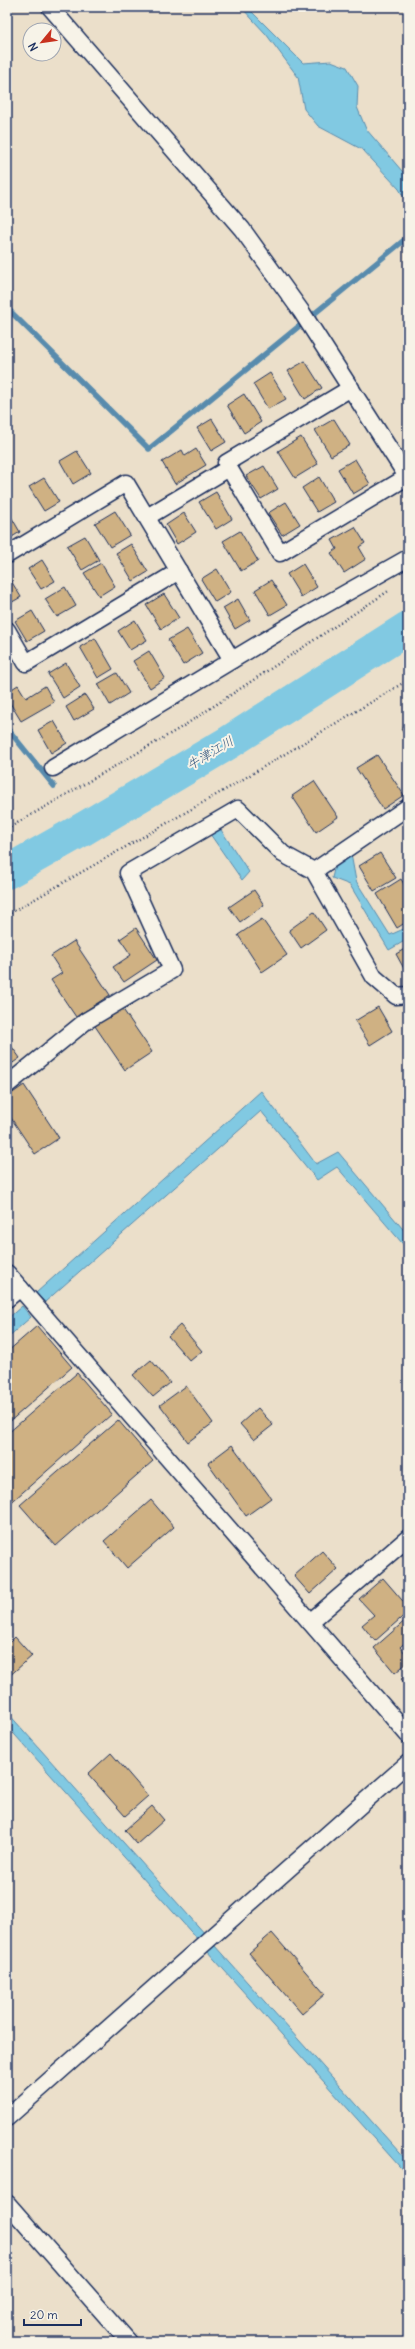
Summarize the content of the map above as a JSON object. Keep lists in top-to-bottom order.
{
  "water": ["牛津江川"],
  "scale_bar": "20 m",
  "north": "bottom left"
}
